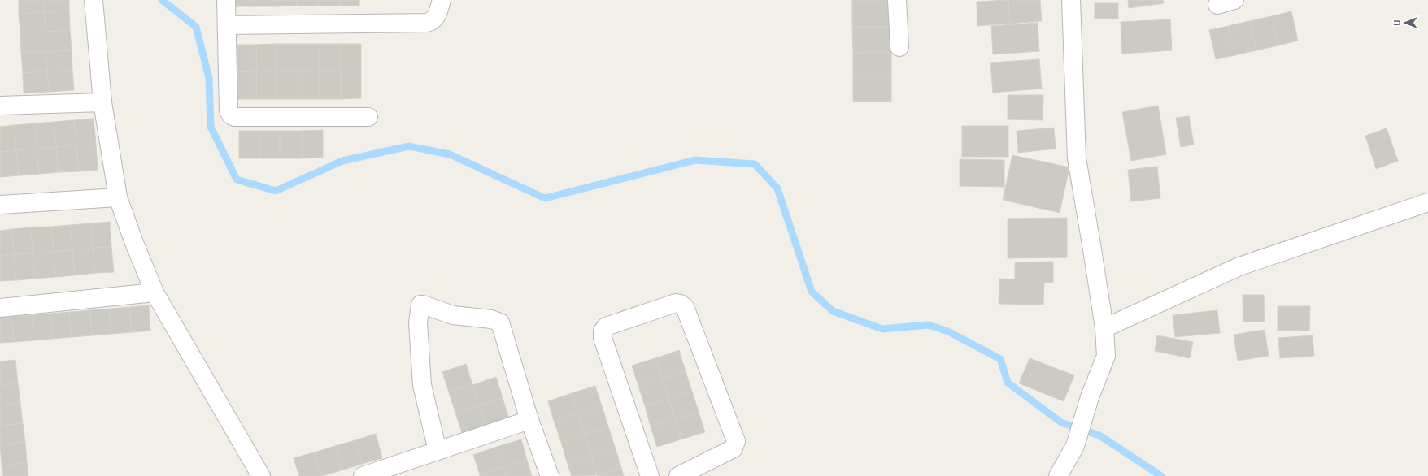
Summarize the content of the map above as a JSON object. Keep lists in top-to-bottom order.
{
  "north": "left"
}
